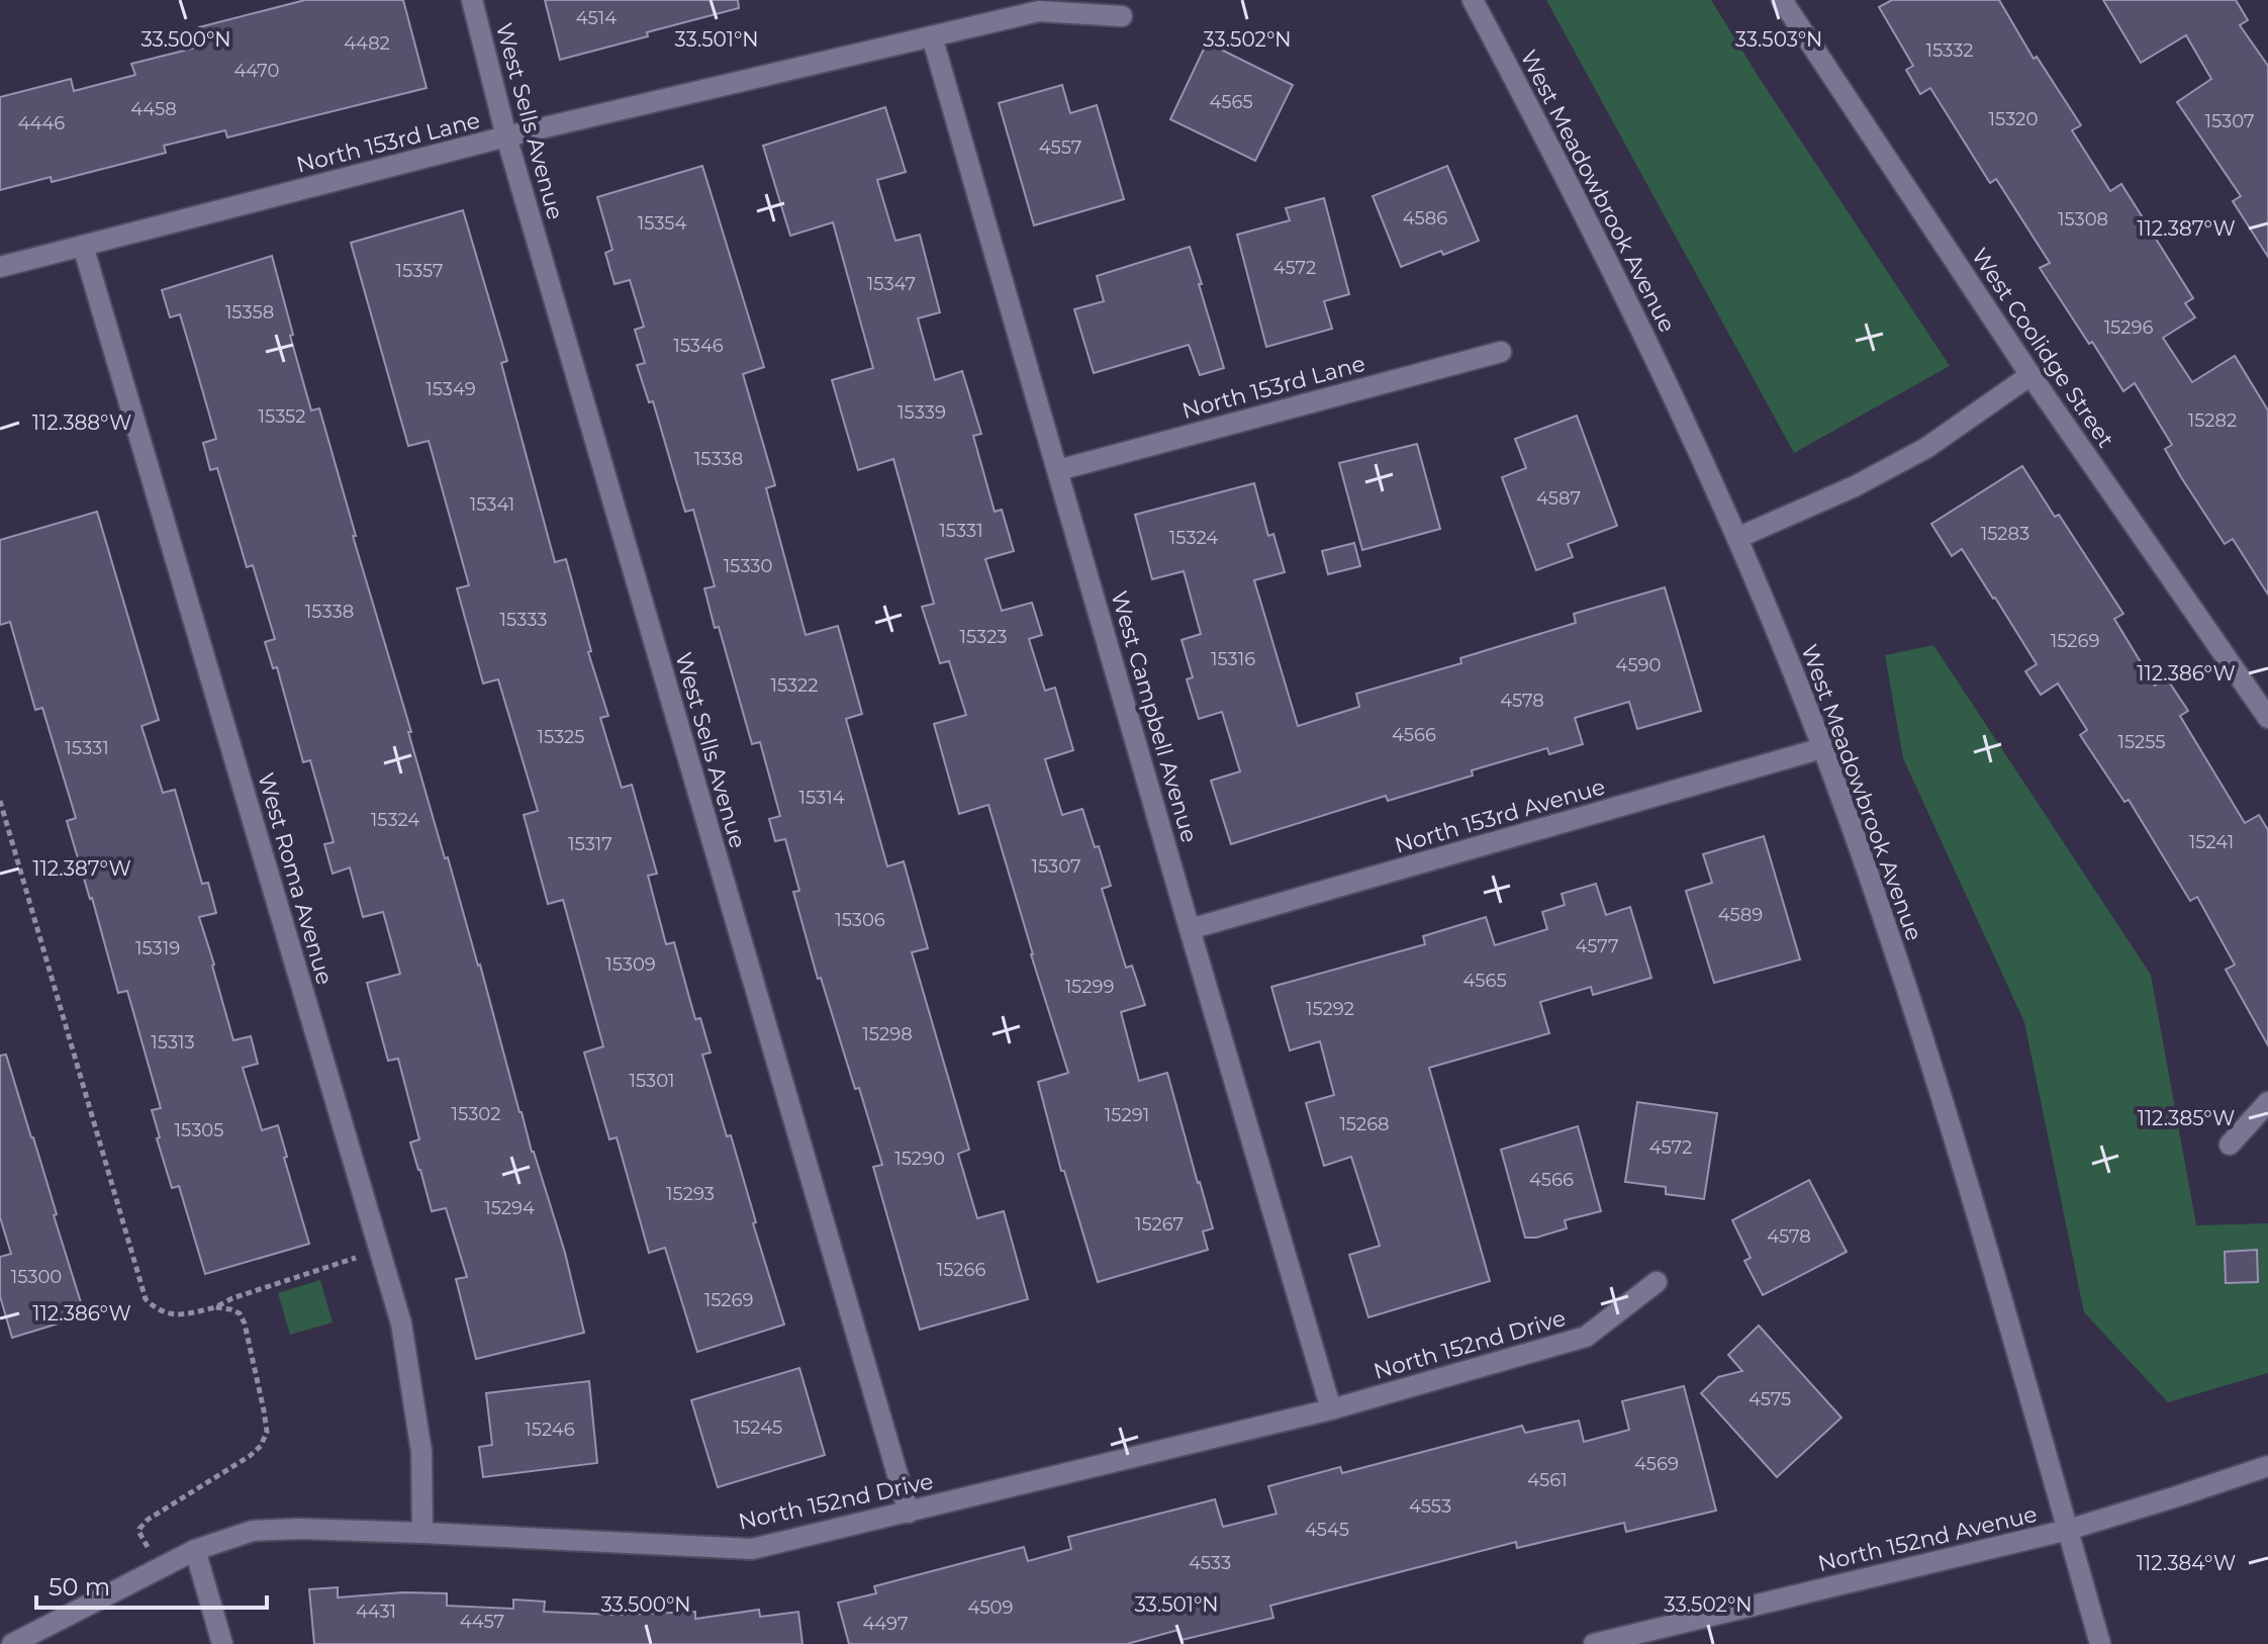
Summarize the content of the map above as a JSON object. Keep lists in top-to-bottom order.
{
  "streets": {
    "street": [
      "West Sells Avenue",
      "North 153rd Lane",
      "West Meadowbrook Avenue",
      "West Coolidge Street",
      "West Campbell Avenue",
      "North 153rd Avenue",
      "West Roma Avenue",
      "North 152nd Drive",
      "North 152nd Avenue"
    ]
  },
  "crossings": [
    ["West Sells Avenue", "North 153rd Lane"],
    ["West Sells Avenue", "North 152nd Drive"],
    ["North 153rd Lane", "West Campbell Avenue"],
    ["North 153rd Lane", "West Roma Avenue"],
    ["West Meadowbrook Avenue", "North 153rd Avenue"],
    ["West Meadowbrook Avenue", "North 152nd Avenue"],
    ["West Campbell Avenue", "North 153rd Avenue"],
    ["West Campbell Avenue", "North 152nd Drive"],
    ["West Roma Avenue", "North 152nd Drive"]
  ],
  "house_numbers": [
    "4514",
    "4482",
    "15332",
    "4470",
    "4565",
    "4458",
    "15320",
    "15307",
    "4446",
    "4557",
    "4586",
    "15308",
    "15354",
    "4572",
    "15357",
    "15347",
    "15358",
    "15296",
    "15346",
    "15349",
    "15339",
    "15352",
    "15282",
    "15338",
    "4587",
    "15341",
    "15331",
    "15283",
    "15324",
    "15330",
    "15338",
    "15333",
    "15323",
    "15269",
    "15316",
    "4590",
    "15322",
    "4578",
    "4566",
    "15325",
    "15255",
    "15331",
    "15314",
    "15324",
    "15241",
    "15317",
    "15307",
    "4589",
    "15306",
    "4577",
    "15319",
    "15309",
    "4565",
    "15299",
    "15292",
    "15298",
    "15313",
    "15301",
    "15302",
    "15291",
    "15268",
    "15305",
    "4572",
    "15290",
    "4566",
    "15293",
    "15294",
    "15267",
    "4578",
    "15266",
    "15300",
    "15269",
    "4575",
    "15245",
    "15246",
    "4569",
    "4561",
    "4553",
    "4545",
    "4533",
    "4509",
    "4431",
    "4457",
    "4497"
  ],
  "scale_bar": "50 m",
  "coordinates": [
    "33.500°N",
    "33.501°N",
    "33.502°N",
    "33.503°N",
    "112.387°W",
    "112.388°W",
    "112.386°W",
    "112.385°W",
    "112.384°W"
  ]
}
